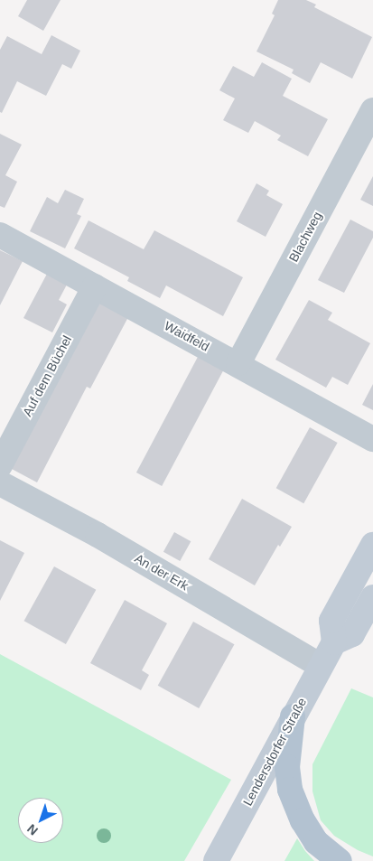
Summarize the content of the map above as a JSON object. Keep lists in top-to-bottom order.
{
  "streets": {
    "street": [
      "Blachweg",
      "Waidfeld",
      "Auf dem Büchel",
      "An der Erk",
      "Lendersdorfer Straße"
    ]
  },
  "crossings": [
    ["Blachweg", "Waidfeld"],
    ["Waidfeld", "Auf dem Büchel"],
    ["An der Erk", "Lendersdorfer Straße"]
  ],
  "north": "bottom left"
}
